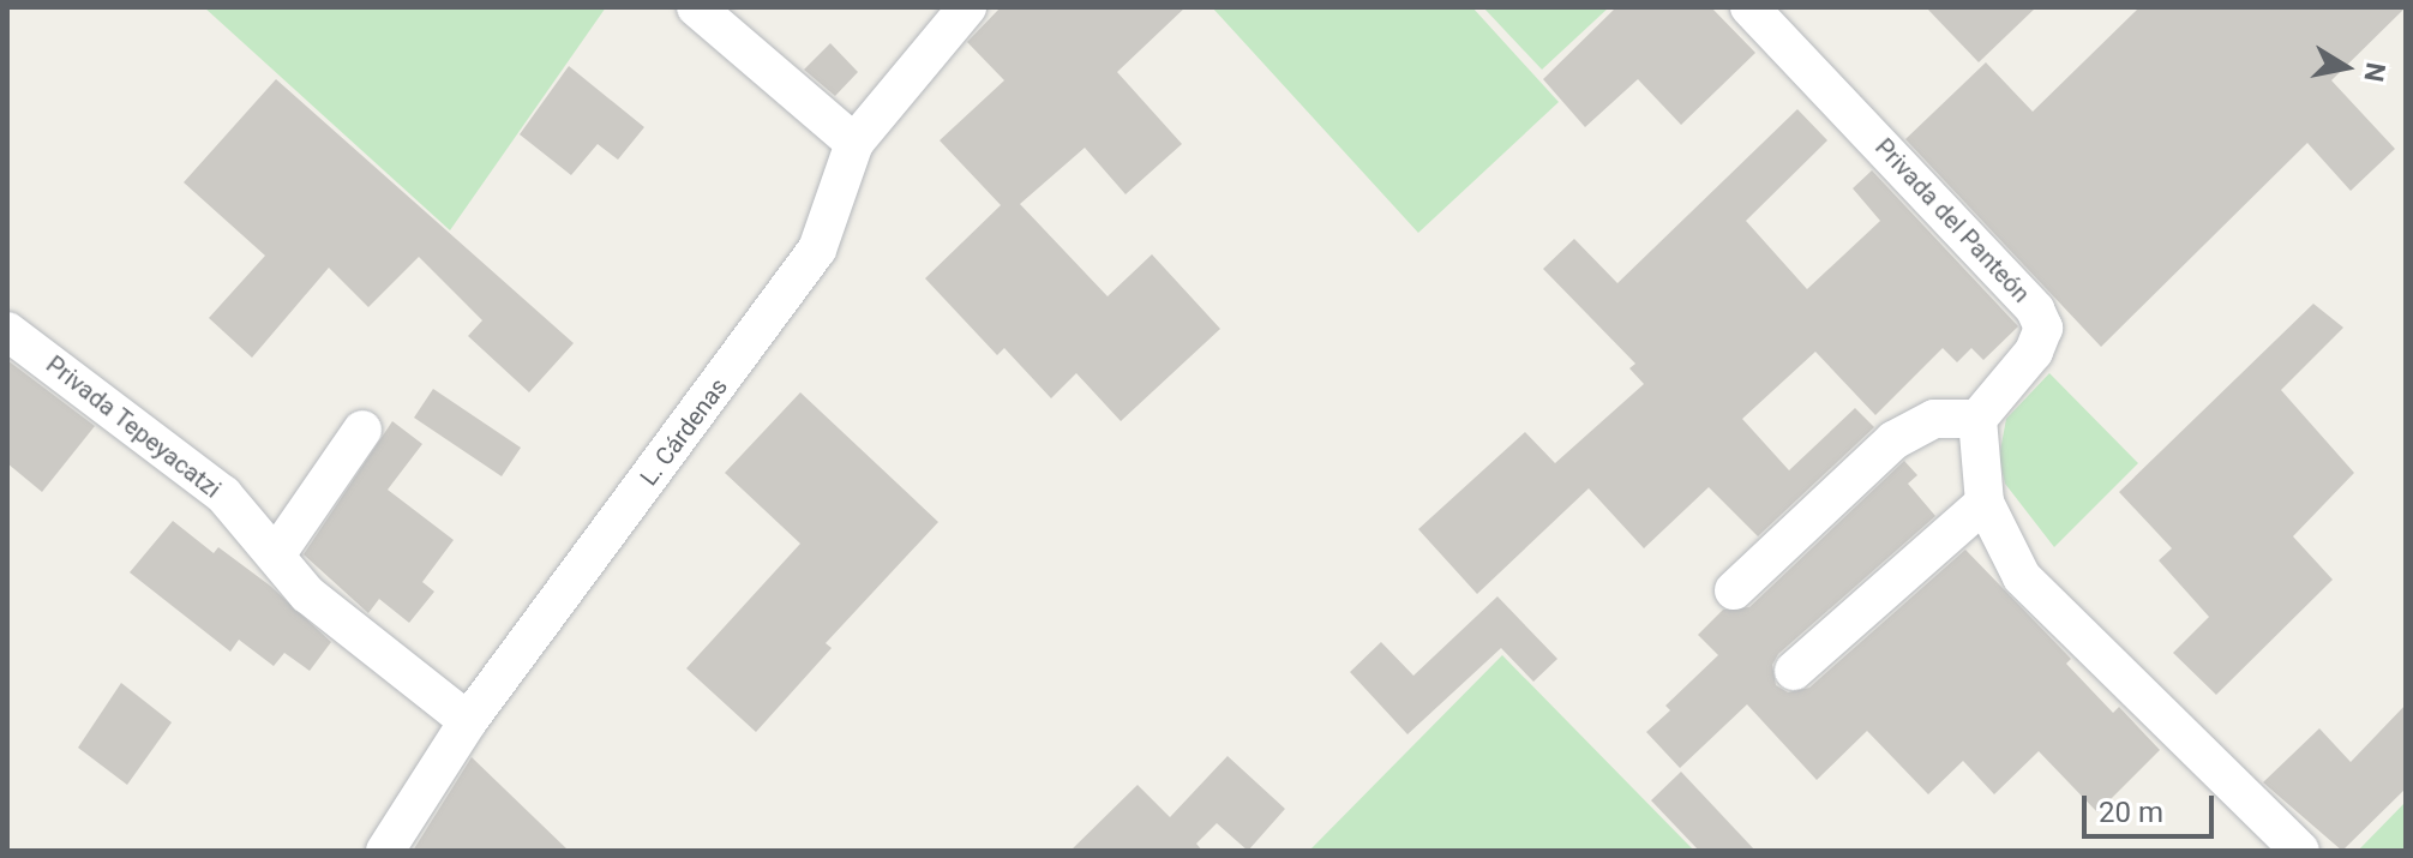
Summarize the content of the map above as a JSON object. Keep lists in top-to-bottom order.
{
  "streets": {
    "street": ["Privada del Panteón", "Privada Tepeyacatzi", "L. Cárdenas"]
  },
  "crossings": [
    ["Privada Tepeyacatzi", "L. Cárdenas"]
  ],
  "scale_bar": "20 m",
  "north": "right"
}
